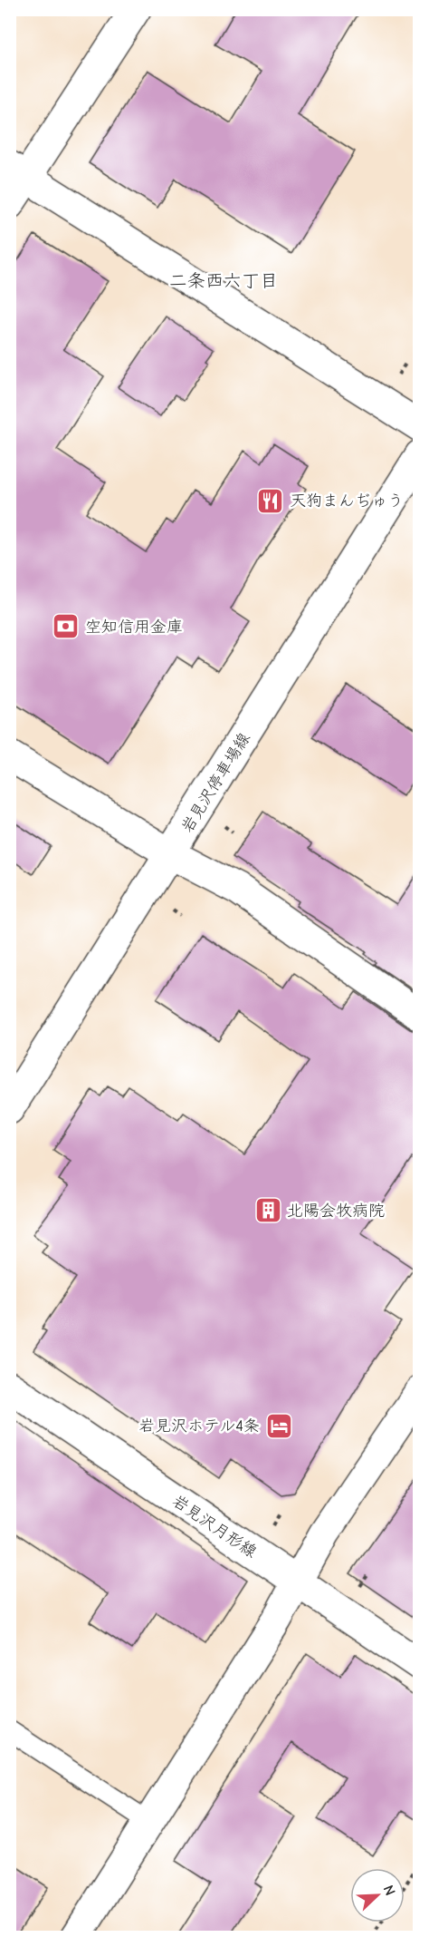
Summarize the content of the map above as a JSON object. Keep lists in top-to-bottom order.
{
  "streets": {
    "street": ["岩見沢停車場線", "岩見沢月形線"]
  },
  "districts": ["二条西六丁目"],
  "places": {
    "restaurant": ["天狗まんぢゅう"],
    "bank": ["空知信用金庫"],
    "building": ["北陽会牧病院"],
    "hotel": ["岩見沢ホテル4条"]
  },
  "north": "top right"
}
